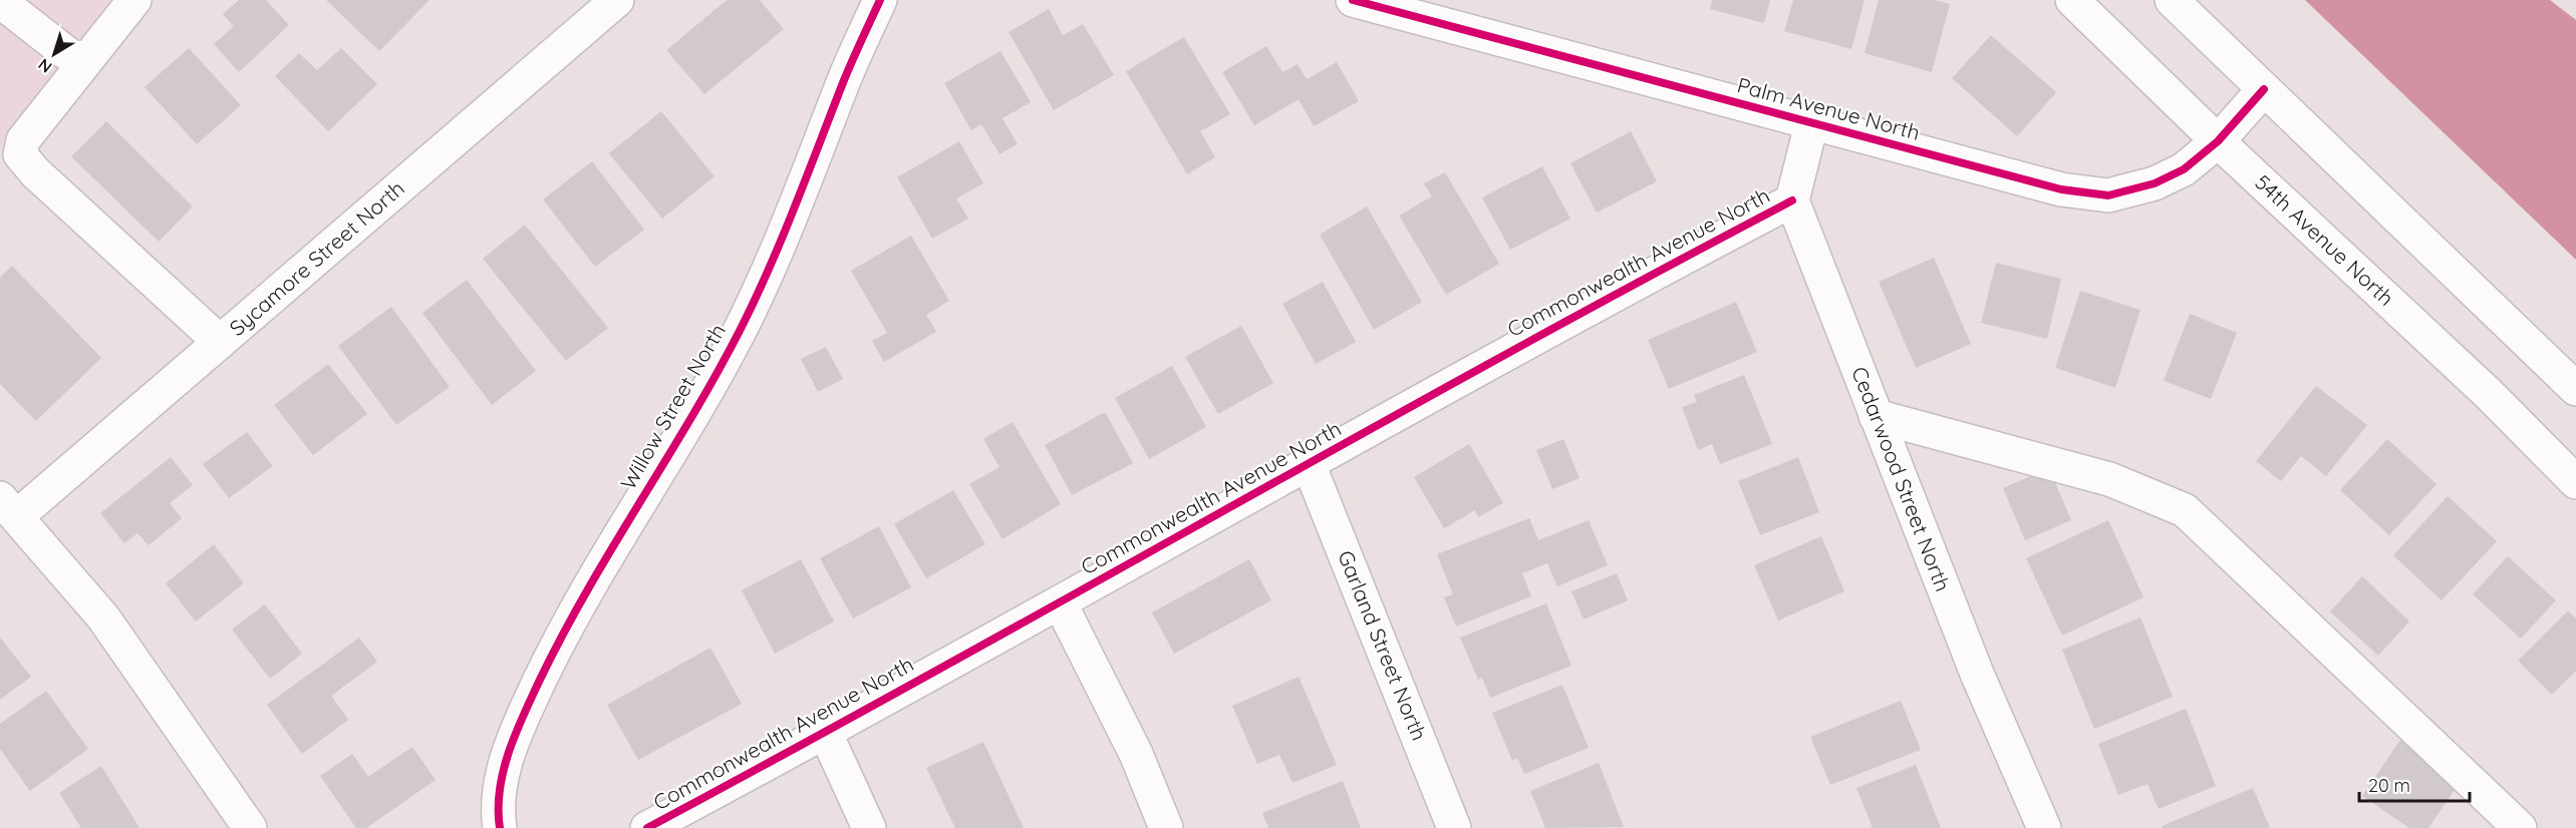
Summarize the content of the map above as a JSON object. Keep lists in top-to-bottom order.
{
  "streets": {
    "street": [
      "Palm Avenue North",
      "54th Avenue North",
      "Sycamore Street North",
      "Commonwealth Avenue North",
      "Willow Street North",
      "Cedarwood Street North",
      "Garland Street North"
    ]
  },
  "crossings": [
    ["Palm Avenue North", "54th Avenue North"],
    ["Commonwealth Avenue North", "Cedarwood Street North"],
    ["Commonwealth Avenue North", "Garland Street North"]
  ],
  "scale_bar": "20 m",
  "north": "bottom left"
}
